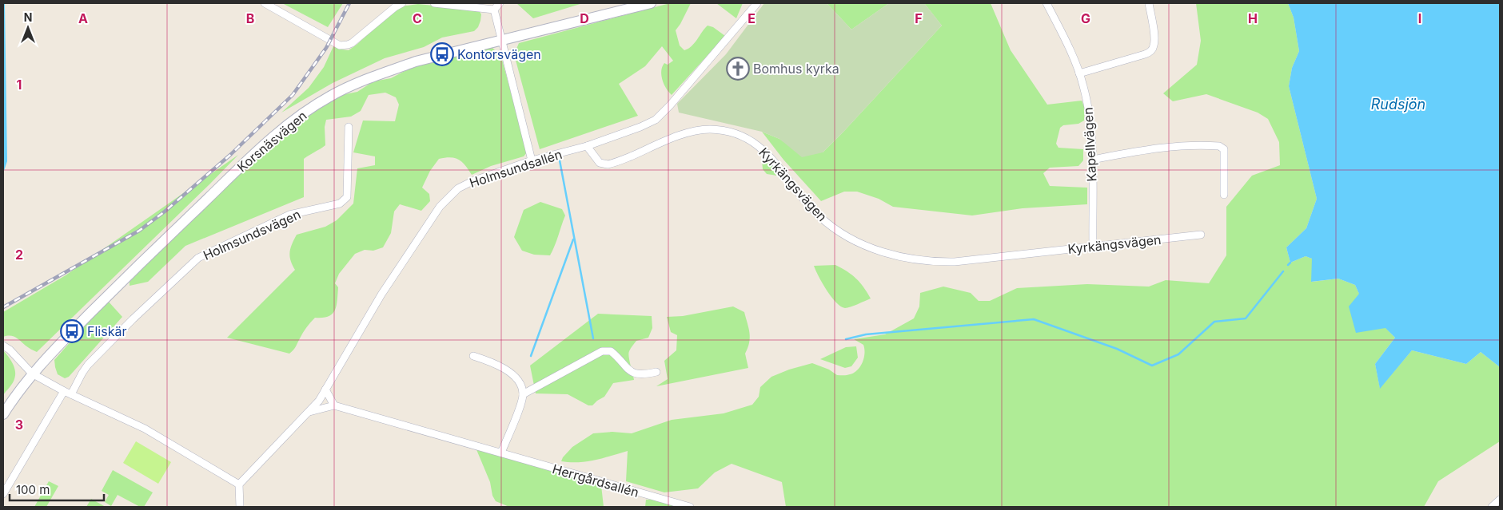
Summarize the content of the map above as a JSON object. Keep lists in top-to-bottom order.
{
  "streets": {
    "street": [
      "Korsnäsvägen",
      "Kapellvägen",
      "Holmsundsallén",
      "Kyrkängsvägen",
      "Holmsundsvägen",
      "Herrgårdsallén"
    ]
  },
  "crossings": [
    ["Kapellvägen", "Kyrkängsvägen"],
    ["Holmsundsallén", "Kyrkängsvägen"]
  ],
  "water": ["Rudsjön"],
  "places": {
    "bus stop": ["Kontorsvägen", "Fliskär"],
    "church": ["Bomhus kyrka"]
  },
  "scale_bar": "100 m",
  "north": "top",
  "grid": {
    "columns": [
      "A",
      "B",
      "C",
      "D",
      "E",
      "F",
      "G",
      "H",
      "I"
    ],
    "rows": ["1", "2", "3"]
  }
}
